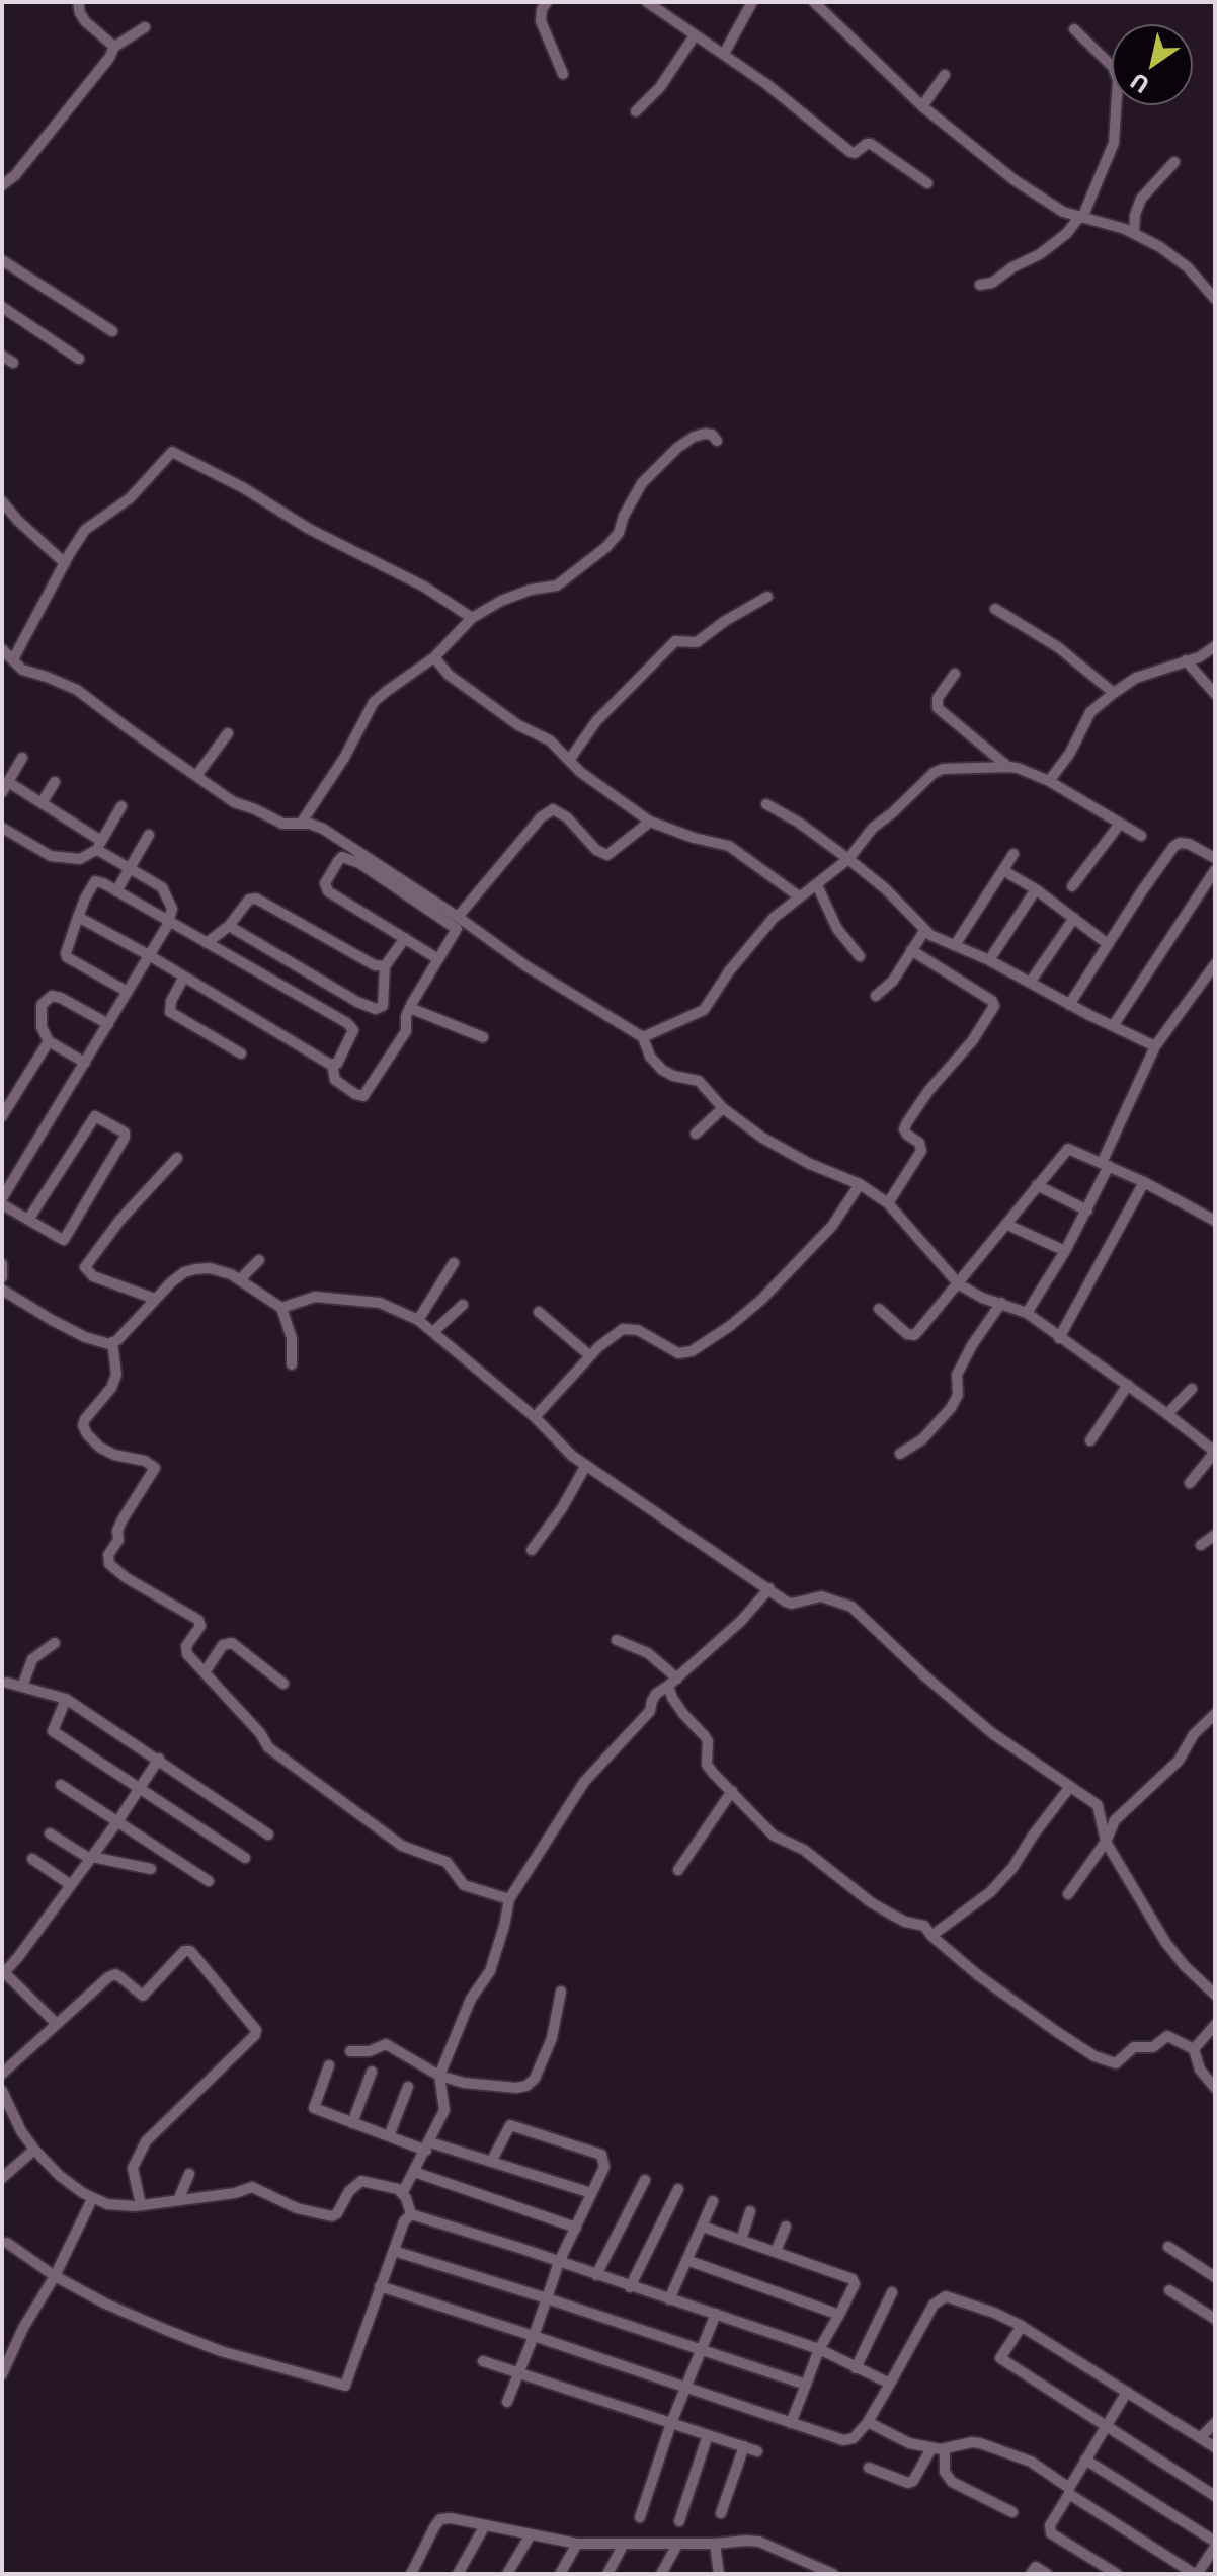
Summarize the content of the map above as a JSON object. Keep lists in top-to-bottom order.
{
  "north": "bottom left"
}
